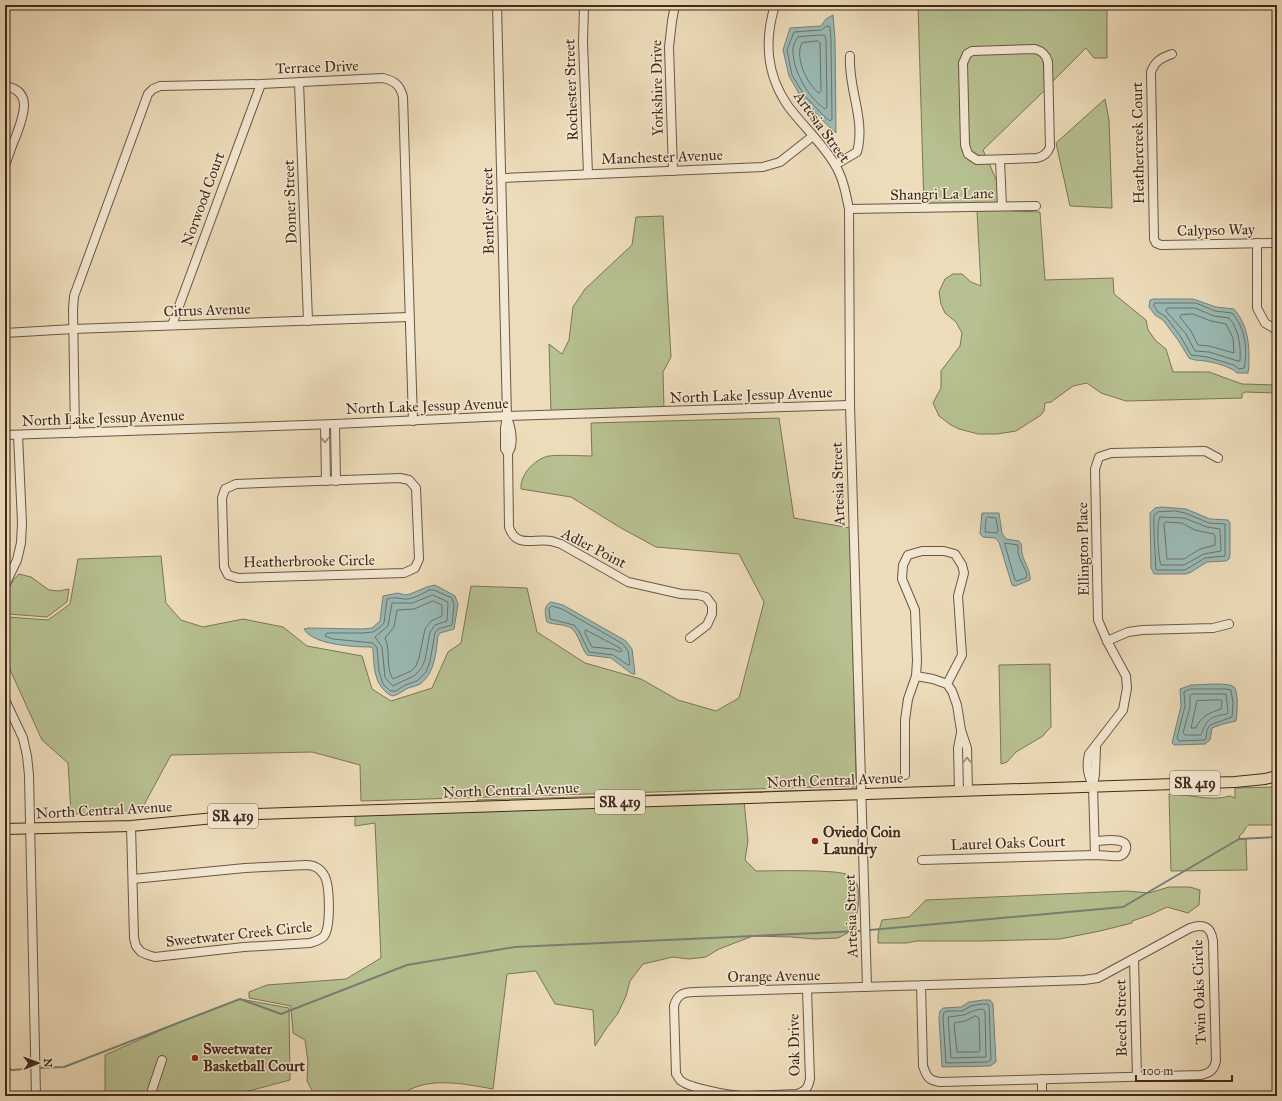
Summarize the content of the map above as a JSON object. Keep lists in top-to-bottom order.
{
  "streets": {
    "main road": ["North Central Avenue", "SR 419"],
    "street": [
      "Terrace Drive",
      "Yorkshire Drive",
      "Rochester Street",
      "Artesia Street",
      "Heathercreek Court",
      "Manchester Avenue",
      "Shangri La Lane",
      "Norwood Court",
      "Domer Street",
      "Bentley Street",
      "Calypso Way",
      "Citrus Avenue",
      "North Lake Jessup Avenue",
      "Adler Point",
      "Ellington Place",
      "Heatherbrooke Circle",
      "Laurel Oaks Court",
      "Sweetwater Creek Circle",
      "Orange Avenue",
      "Twin Oaks Circle",
      "Beech Street",
      "Oak Drive"
    ]
  },
  "crossings": [
    ["Terrace Drive", "Norwood Court"],
    ["Terrace Drive", "Domer Street"],
    ["Terrace Drive", "Citrus Avenue"],
    ["Terrace Drive", "North Lake Jessup Avenue"],
    ["Yorkshire Drive", "Manchester Avenue"],
    ["Rochester Street", "Manchester Avenue"],
    ["Artesia Street", "Manchester Avenue"],
    ["Artesia Street", "Shangri La Lane"],
    ["Artesia Street", "North Lake Jessup Avenue"],
    ["Artesia Street", "North Central Avenue"],
    ["Artesia Street", "Orange Avenue"],
    ["Artesia Street", "Twin Oaks Circle"],
    ["Heathercreek Court", "Calypso Way"],
    ["Manchester Avenue", "Bentley Street"],
    ["Norwood Court", "Citrus Avenue"],
    ["Domer Street", "Citrus Avenue"],
    ["Bentley Street", "North Lake Jessup Avenue"],
    ["Bentley Street", "Adler Point"],
    ["North Lake Jessup Avenue", "Adler Point"],
    ["Ellington Place", "North Central Avenue"],
    ["North Central Avenue", "Sweetwater Creek Circle"],
    ["Orange Avenue", "Twin Oaks Circle"],
    ["Orange Avenue", "Oak Drive"],
    ["Twin Oaks Circle", "Beech Street"]
  ],
  "places": ["Oviedo Coin Laundry", "Sweetwater Basketball Court"],
  "scale_bar": "100 m",
  "north": "right"
}
